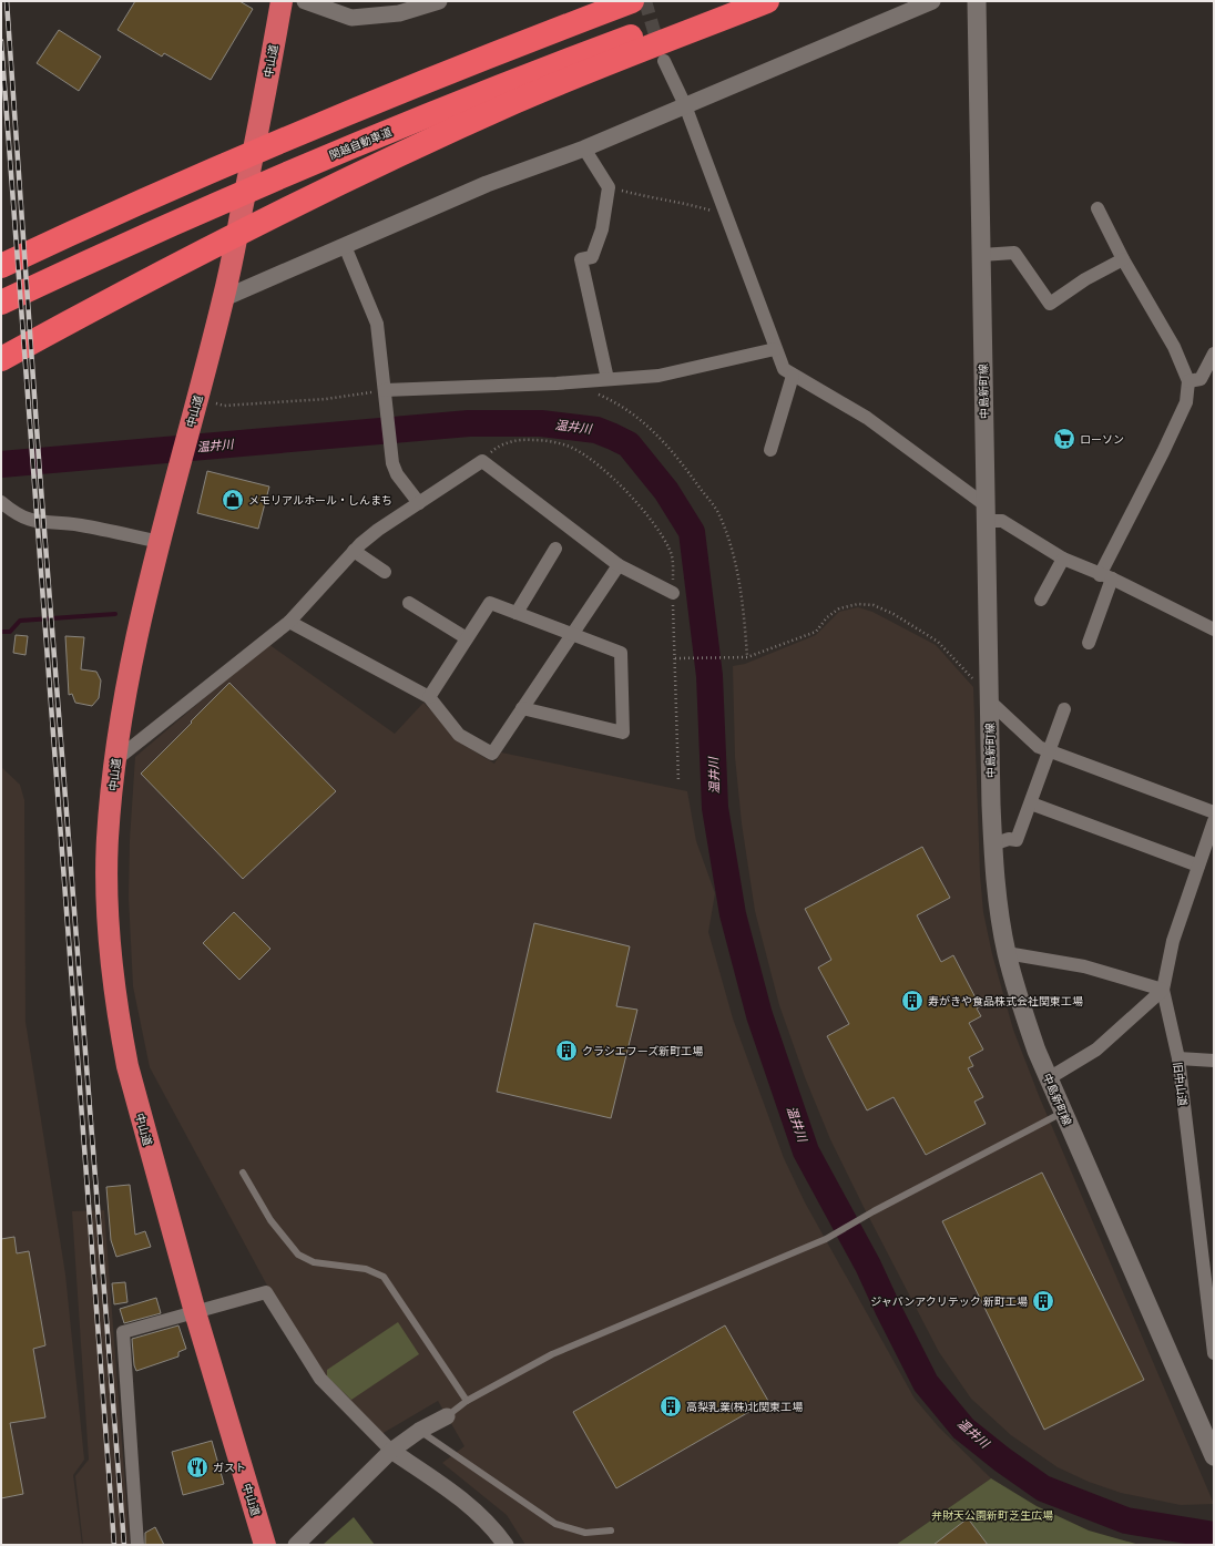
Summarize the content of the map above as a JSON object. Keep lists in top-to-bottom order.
{
  "streets": {
    "highway": ["中山道", "関越自動車道"],
    "main road": ["中島新町線"],
    "street": ["旧中山道"]
  },
  "water": ["温井川"],
  "parks": ["弁財天公園新町芝生広場"],
  "places": {
    "supermarket": ["ローソン"],
    "shop": ["メモリアルホール・しんまち"],
    "building": [
      "寿がきや食品株式会社関東工場",
      "クラシエフーズ新町工場",
      "ジャパンアクリテック 新町工場",
      "高梨乳業(株)北関東工場"
    ],
    "restaurant": ["ガスト"]
  }
}
